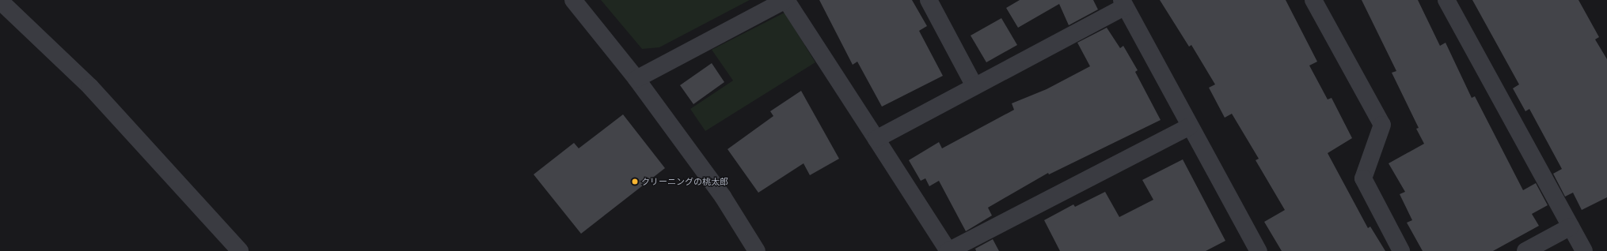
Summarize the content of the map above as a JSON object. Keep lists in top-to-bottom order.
{
  "places": ["クリーニングの桃太郎"]
}
